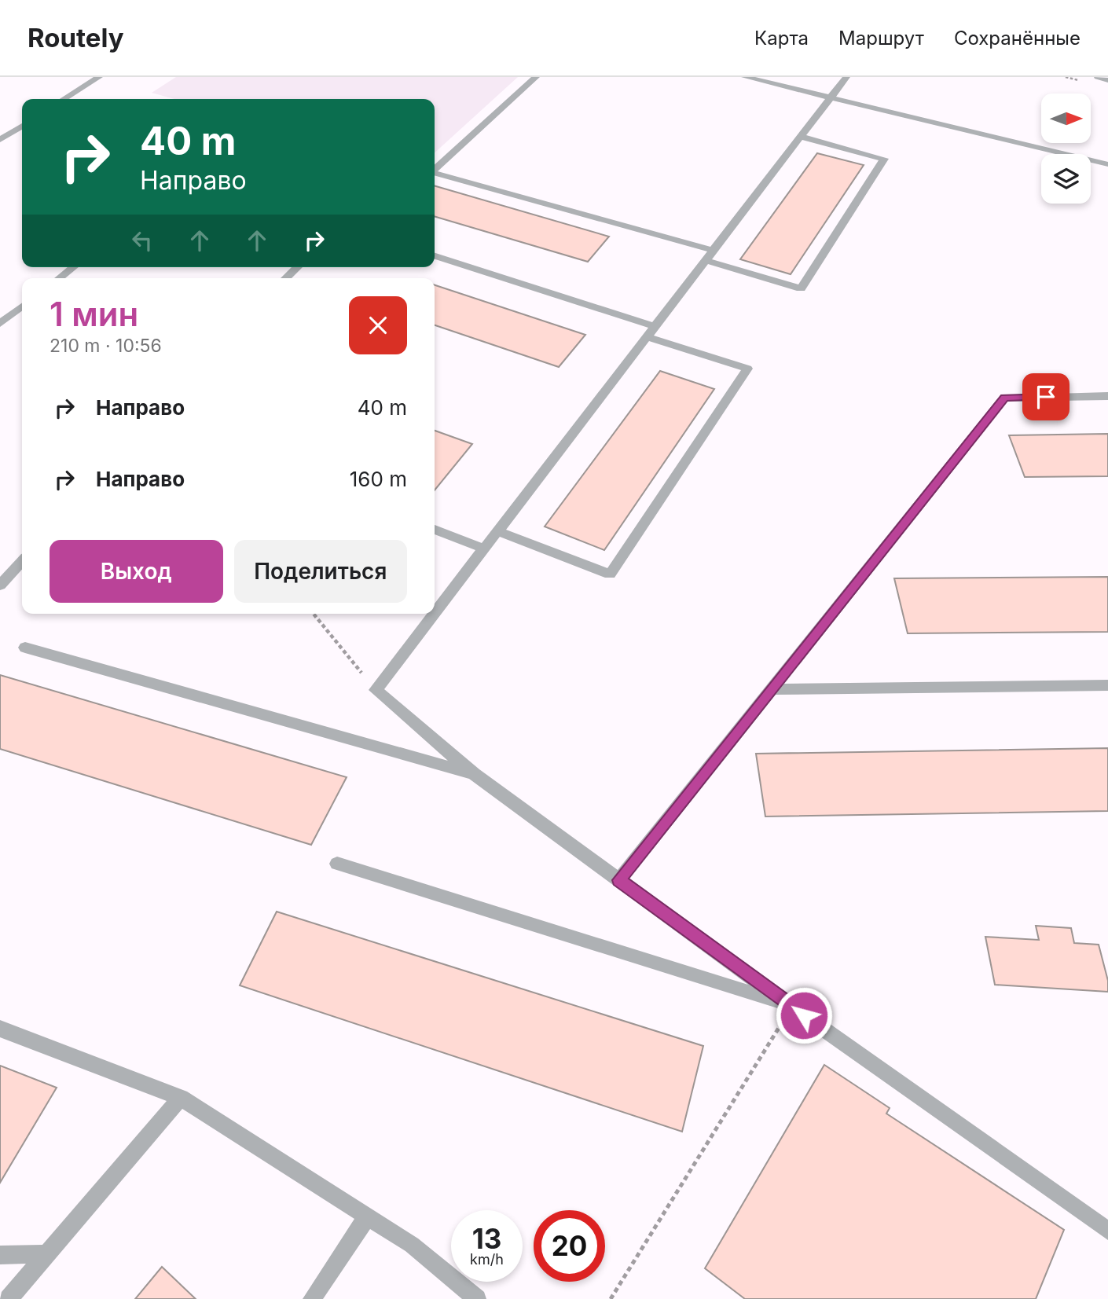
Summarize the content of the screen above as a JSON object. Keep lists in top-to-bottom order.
{
  "north": "right",
  "page": {
    "header": "Routely",
    "nav": ["Карта", "Маршрут", "Сохранённые"],
    "turn": ["40 m", "Направо"],
    "heading": ["1 мин", "210 m · 10:56"],
    "list": [
      {
        "name": "Направо",
        "value": "40 m"
      },
      {
        "name": "Направо",
        "value": "160 m"
      }
    ],
    "buttons": ["Выход", "Поделиться"],
    "speed": "13 km/h",
    "limit": "20"
  }
}
